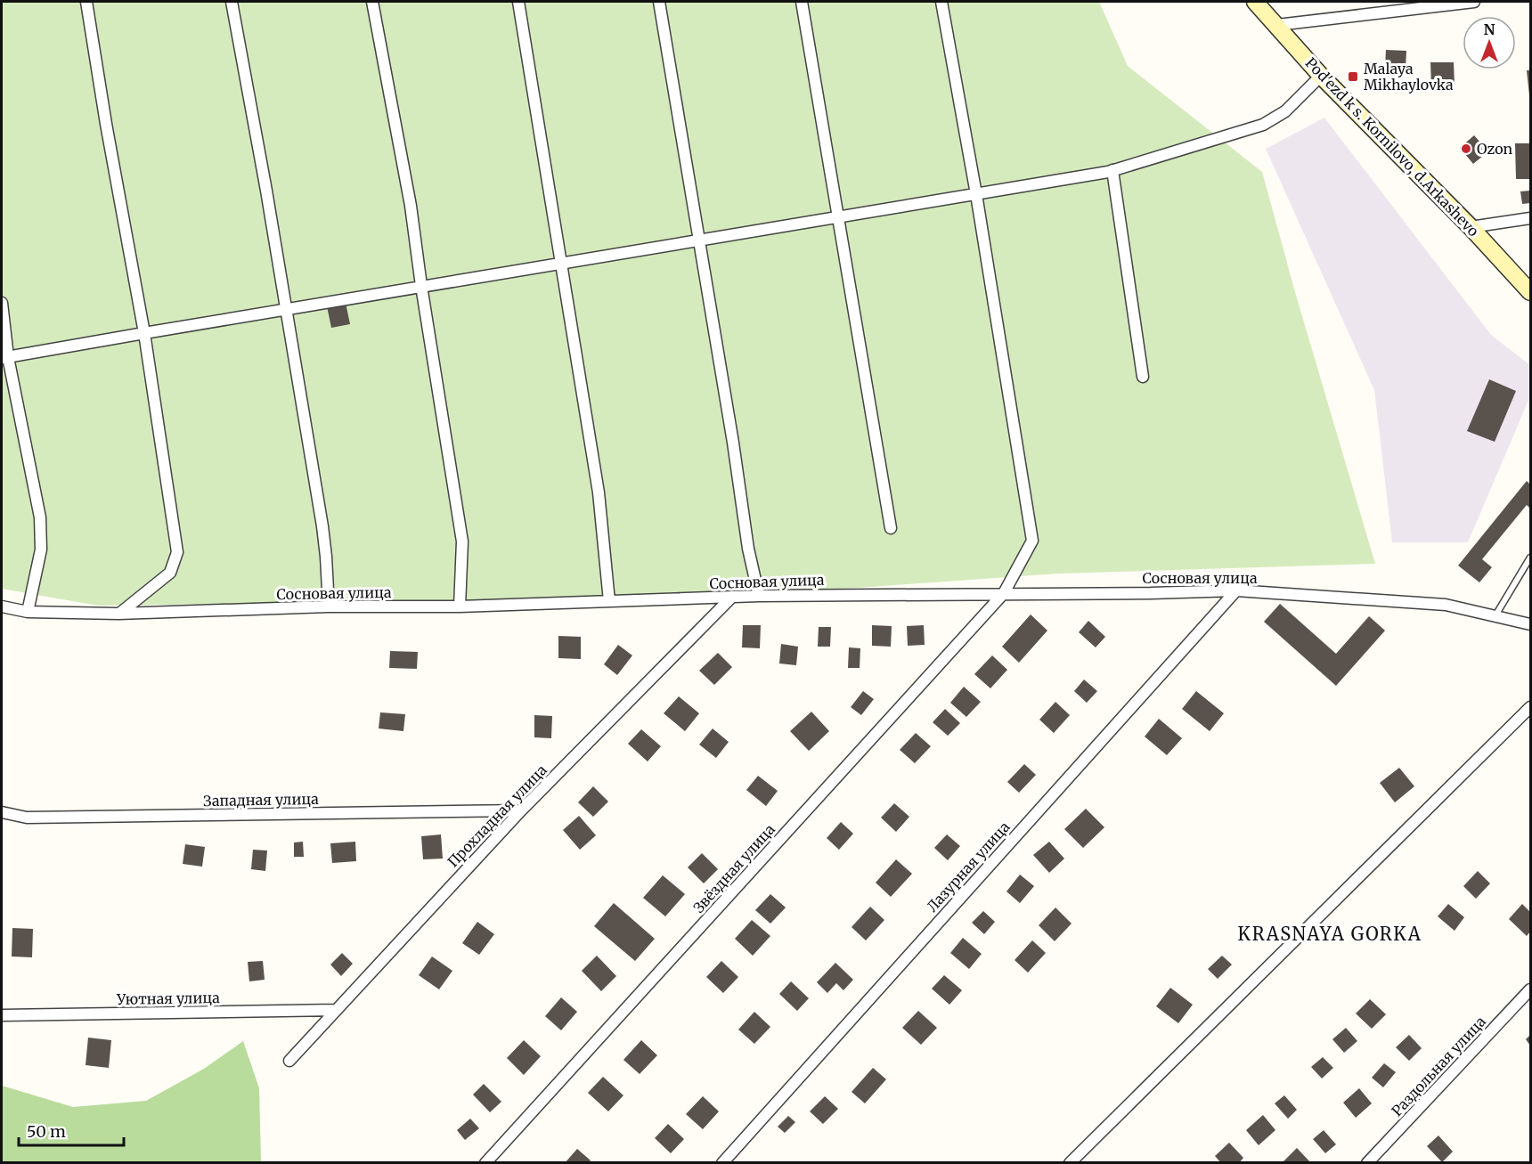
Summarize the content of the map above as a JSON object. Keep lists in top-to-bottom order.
{
  "streets": {
    "street": [
      "Pod'ezd k s. Kornilovo, d.Arkashevo",
      "Сосновая улица",
      "Западная улица",
      "Прохладная улица",
      "Лазурная улица",
      "Звёздная улица",
      "Уютная улица",
      "Раздольная улица"
    ]
  },
  "crossings": [
    ["Сосновая улица", "Прохладная улица"],
    ["Сосновая улица", "Лазурная улица"],
    ["Сосновая улица", "Звёздная улица"],
    ["Западная улица", "Прохладная улица"],
    ["Прохладная улица", "Уютная улица"]
  ],
  "districts": ["KRASNAYA GORKA"],
  "places": {
    "transit": ["Malaya Mikhaylovka"],
    "other": ["Ozon"]
  },
  "scale_bar": "50 m",
  "north": "top"
}
